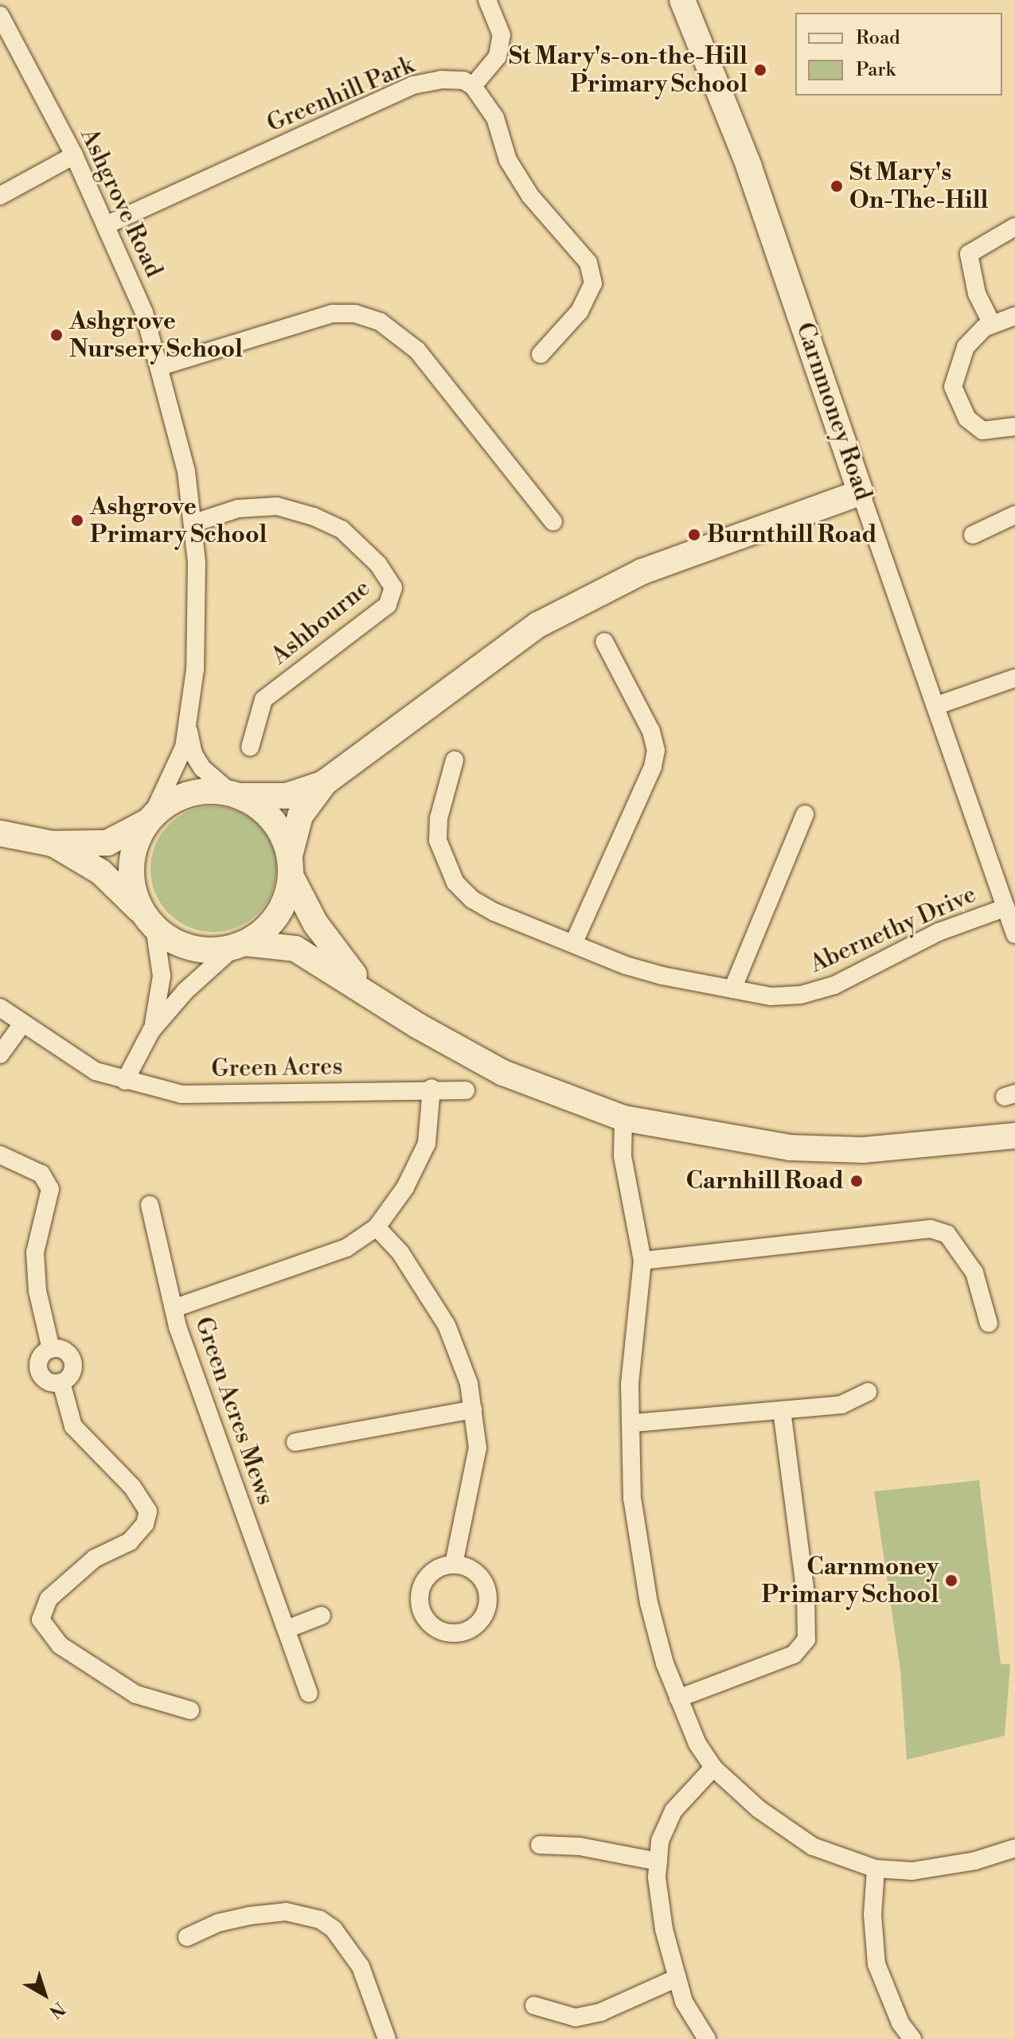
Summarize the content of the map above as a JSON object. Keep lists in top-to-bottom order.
{
  "streets": {
    "street": [
      "Greenhill Park",
      "Ashgrove Road",
      "Carnmoney Road",
      "Ashbourne",
      "Abernethy Drive",
      "Green Acres",
      "Green Acres Mews"
    ]
  },
  "crossings": [
    ["Greenhill Park", "Ashgrove Road"],
    ["Ashgrove Road", "Ashbourne"],
    ["Carnmoney Road", "Abernethy Drive"]
  ],
  "places": [
    "St Mary's-on-the-Hill Primary School",
    "St Mary's On-The-Hill",
    "Ashgrove Nursery School",
    "Ashgrove Primary School",
    "Burnthill Road",
    "Carnhill Road",
    "Carnmoney Primary School"
  ],
  "legend": ["Road", "Park"],
  "north": "bottom right"
}
